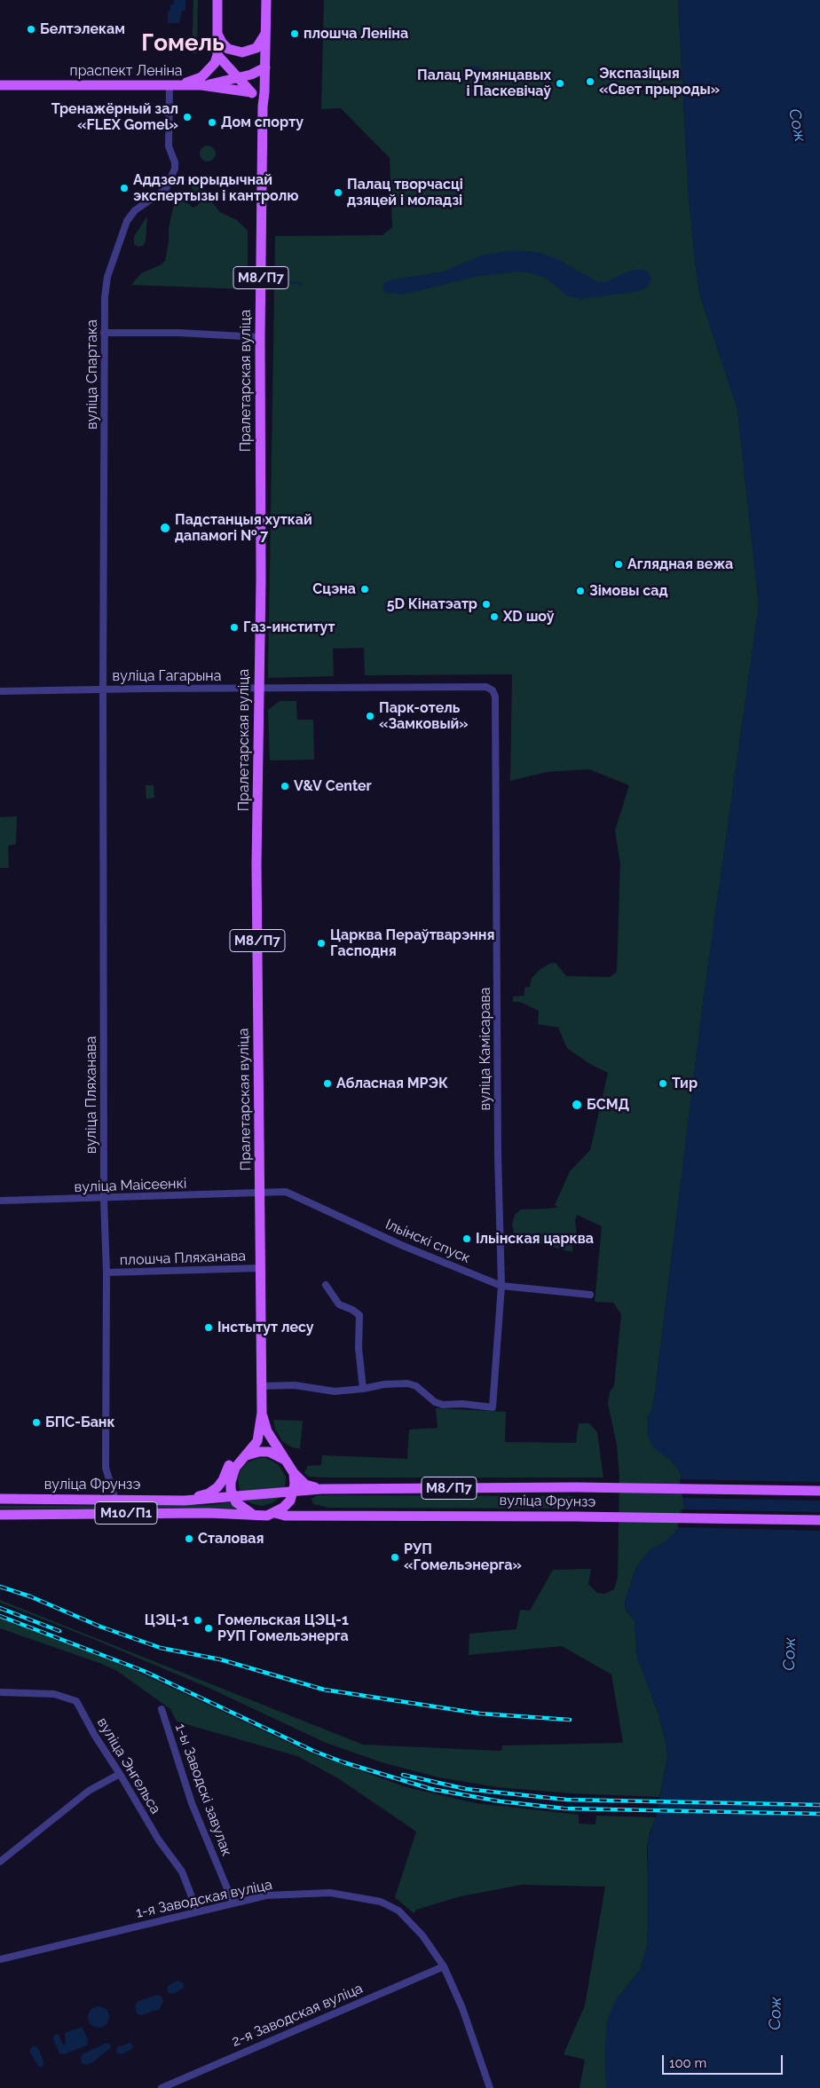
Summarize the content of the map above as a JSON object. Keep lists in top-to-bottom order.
{
  "streets": {
    "main road": [
      "праспект Леніна",
      "М8/П7",
      "Пралетарская вуліца",
      "вуліца Фрунзэ",
      "М10/П1"
    ],
    "street": [
      "вуліца Спартака",
      "вуліца Гагарына",
      "вуліца Камісарава",
      "вуліца Пляханава",
      "вуліца Маісеенкі",
      "Ільінскі спуск",
      "плошча Пляханава",
      "вуліца Энгельса",
      "1-ы Заводскі завулак",
      "1-я Заводская вуліца",
      "2-я Заводская вуліца"
    ]
  },
  "crossings": [
    ["праспект Леніна", "вуліца Спартака"],
    ["М8/П7", "Пралетарская вуліца"],
    ["М8/П7", "вуліца Фрунзэ"],
    ["вуліца Спартака", "вуліца Гагарына"],
    ["вуліца Спартака", "вуліца Пляханава"],
    ["Пралетарская вуліца", "вуліца Гагарына"],
    ["Пралетарская вуліца", "вуліца Маісеенкі"],
    ["Пралетарская вуліца", "Ільінскі спуск"],
    ["Пралетарская вуліца", "плошча Пляханава"],
    ["Пралетарская вуліца", "вуліца Фрунзэ"],
    ["вуліца Гагарына", "вуліца Камісарава"],
    ["вуліца Гагарына", "вуліца Пляханава"],
    ["вуліца Камісарава", "Ільінскі спуск"],
    ["вуліца Пляханава", "вуліца Маісеенкі"],
    ["вуліца Пляханава", "плошча Пляханава"],
    ["вуліца Пляханава", "вуліца Фрунзэ"],
    ["вуліца Маісеенкі", "Ільінскі спуск"],
    ["вуліца Энгельса", "1-я Заводская вуліца"],
    ["1-ы Заводскі завулак", "1-я Заводская вуліца"],
    ["1-я Заводская вуліца", "2-я Заводская вуліца"]
  ],
  "districts": ["Гомель"],
  "water": ["Сож"],
  "places": [
    "Белтэлекам",
    "плошча Леніна",
    "Экспазіцыя «Свет прыроды»",
    "Палац Румянцавых і Паскевічаў",
    "Тренажёрный зал «FLEX Gomel»",
    "Дом спорту",
    "Аддзел юрыдычнай экспертызы і кантролю",
    "Палац творчасці дзяцей і моладзі",
    "Падстанцыя хуткай дапамогі № 7",
    "Аглядная вежа",
    "Сцэна",
    "Зімовы сад",
    "5D Кінатэатр",
    "XD шоў",
    "Газ-институт",
    "Парк-отель «Замковый»",
    "V&V Center",
    "Царква Пераўтварэння Гасподня",
    "Абласная МРЭК",
    "Тир",
    "БСМД",
    "Ільінская царква",
    "Інстытут лесу",
    "БПС-Банк",
    "Сталовая",
    "РУП «Гомельэнерга»",
    "ЦЭЦ-1",
    "Гомельская ЦЭЦ-1 РУП Гомельэнерга"
  ],
  "scale_bar": "100 m"
}
